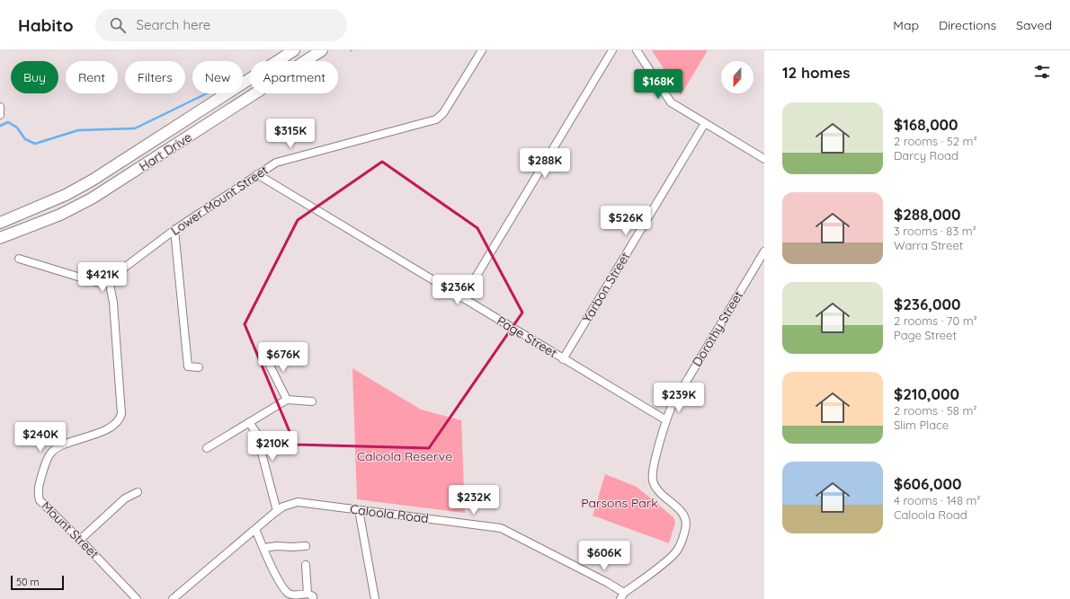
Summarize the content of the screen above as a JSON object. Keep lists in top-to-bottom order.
{
  "streets": {
    "highway": ["Hart Drive"],
    "street": [
      "Lower Mount Street",
      "Yarbon Street",
      "Dorothy Street",
      "Page Street",
      "Caloola Road",
      "Mount Street"
    ]
  },
  "crossings": [
    ["Lower Mount Street", "Page Street"],
    ["Lower Mount Street", "Mount Street"],
    ["Yarbon Street", "Page Street"],
    ["Dorothy Street", "Page Street"],
    ["Dorothy Street", "Caloola Road"]
  ],
  "parks": ["Caloola Reserve", "Parsons Park"],
  "scale_bar": "50 m",
  "north": "bottom",
  "page": {
    "header": "Habito",
    "search": "Search here",
    "nav": ["Map", "Directions", "Saved"],
    "heading": "12 homes",
    "chip": [
      "Buy",
      "Rent",
      "Filters",
      "New",
      "Apartment"
    ],
    "price": [
      "$168K",
      "$315K",
      "$288K",
      "$526K",
      "$421K",
      "$236K",
      "$676K",
      "$239K",
      "$240K",
      "$210K",
      "$232K",
      "$606K"
    ],
    "list": [
      {
        "name": "$168,000",
        "note": "2 rooms · 52 m² · Darcy Road"
      },
      {
        "name": "$288,000",
        "note": "3 rooms · 83 m² · Warra Street"
      },
      {
        "name": "$236,000",
        "note": "2 rooms · 70 m² · Page Street"
      },
      {
        "name": "$210,000",
        "note": "2 rooms · 58 m² · Slim Place"
      },
      {
        "name": "$606,000",
        "note": "4 rooms · 148 m² · Caloola Road"
      }
    ],
    "scale": "50 m"
  }
}
